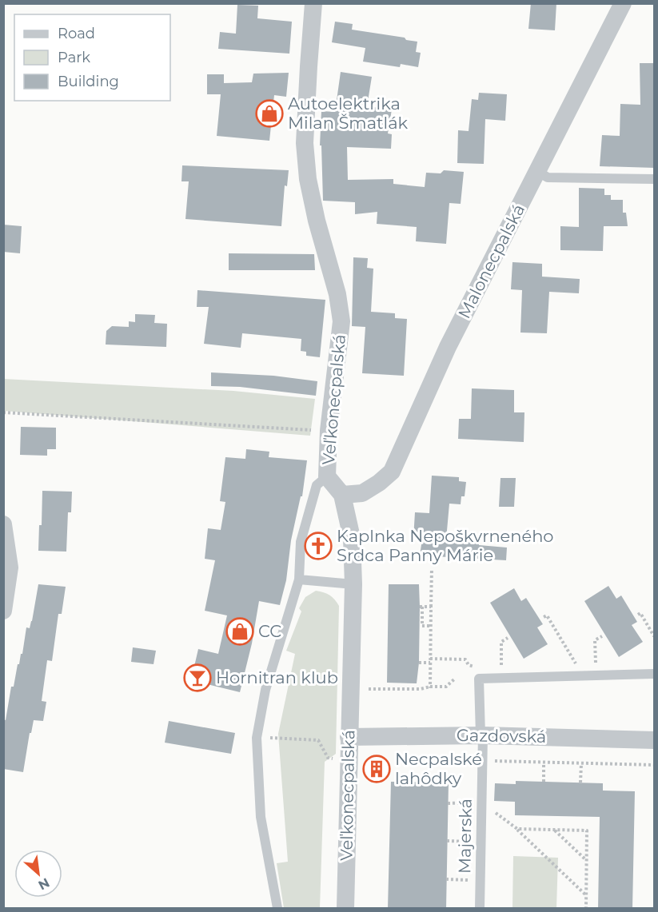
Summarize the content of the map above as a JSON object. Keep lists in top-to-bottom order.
{
  "streets": {
    "street": ["Malonecpalská", "Veľkonecpalská", "Gazdovská"],
    "lane": ["Majerská"]
  },
  "crossings": [
    ["Malonecpalská", "Veľkonecpalská"],
    ["Veľkonecpalská", "Gazdovská"],
    ["Gazdovská", "Majerská"]
  ],
  "places": {
    "shop": ["Autoelektrika Milan Šmatlák", "CC"],
    "church": ["Kaplnka Nepoškvrneného Srdca Panny Márie"],
    "bar": ["Hornitran klub"],
    "building": ["Necpalské lahôdky"]
  },
  "legend": ["Road", "Park", "Building"],
  "north": "bottom right"
}
